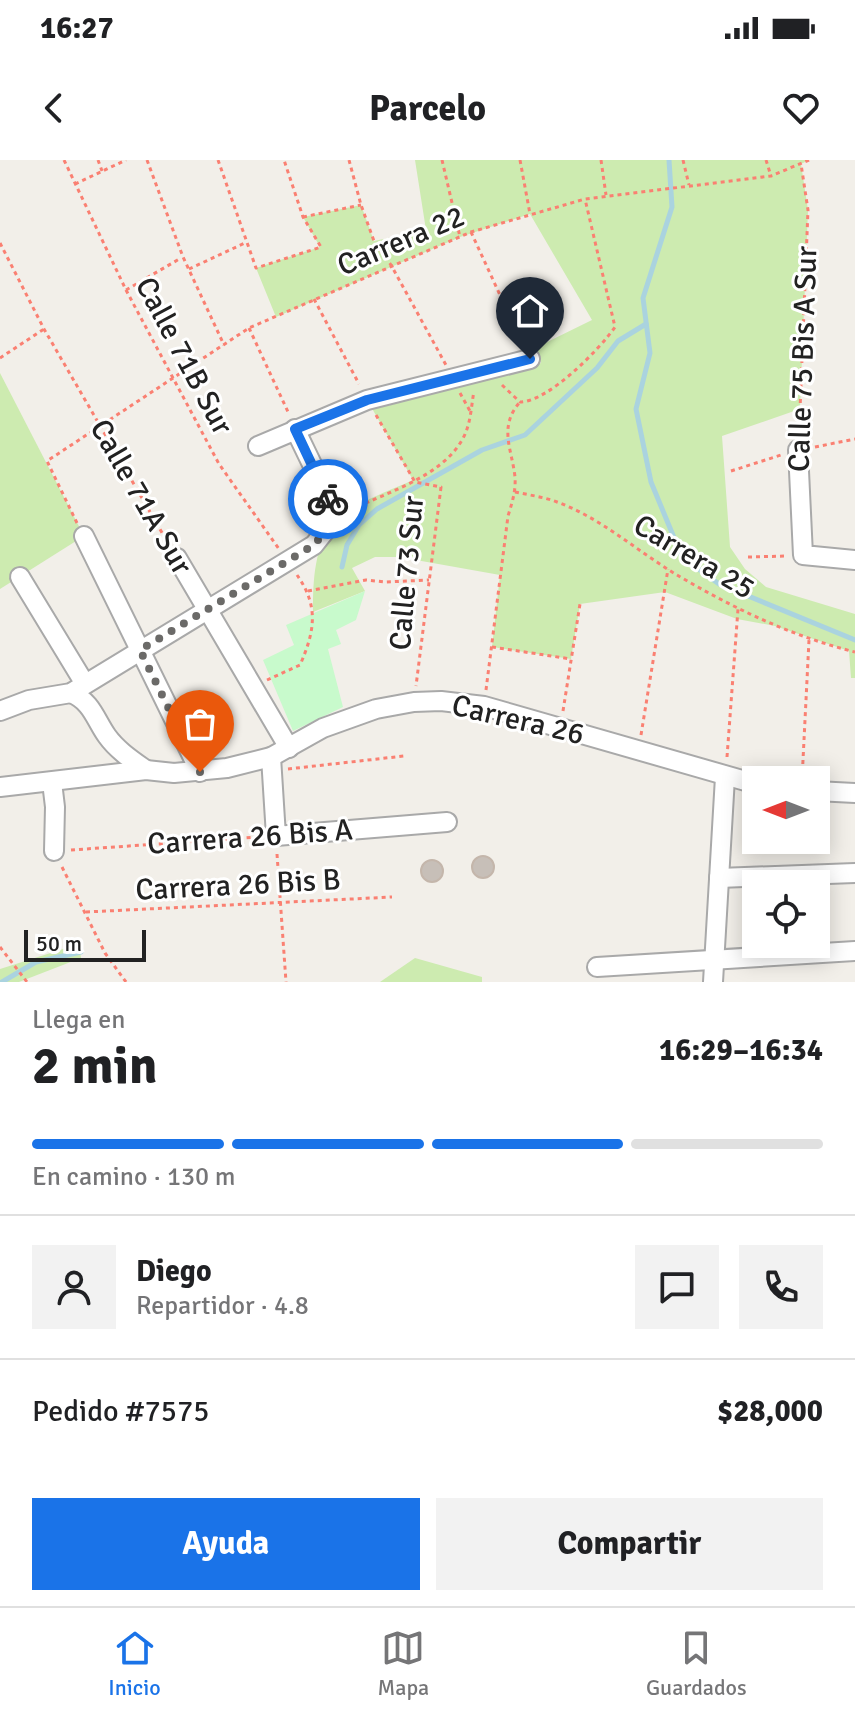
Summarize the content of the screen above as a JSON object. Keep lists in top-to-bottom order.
{
  "streets": {
    "street": [
      "Calle 75 Bis A Sur",
      "Calle 71A Sur",
      "Carrera 26",
      "Carrera 26 Bis A"
    ],
    "path": [
      "Carrera 22",
      "Calle 71B Sur",
      "Carrera 25",
      "Calle 73 Sur",
      "Carrera 26 Bis B"
    ]
  },
  "crossings": [
    ["Carrera 22", "Calle 71B Sur"],
    ["Carrera 22", "Calle 75 Bis A Sur"],
    ["Carrera 22", "Calle 71A Sur"],
    ["Carrera 22", "Calle 73 Sur"],
    ["Calle 71A Sur", "Carrera 26"],
    ["Calle 73 Sur", "Carrera 26"]
  ],
  "scale_bar": "50 m",
  "north": "left",
  "page": {
    "status": "16:27",
    "header": "Parcelo",
    "scale": "50 m",
    "heading": ["2 min", "Llega en", "16:29–16:34"],
    "panel": [
      "Diego",
      "Repartidor · 4.8",
      "Pedido #7575",
      "$28,000"
    ],
    "bar": "En camino · 130 m",
    "buttons": ["Ayuda", "Compartir"],
    "tabs": ["Inicio", "Mapa", "Guardados"]
  }
}
